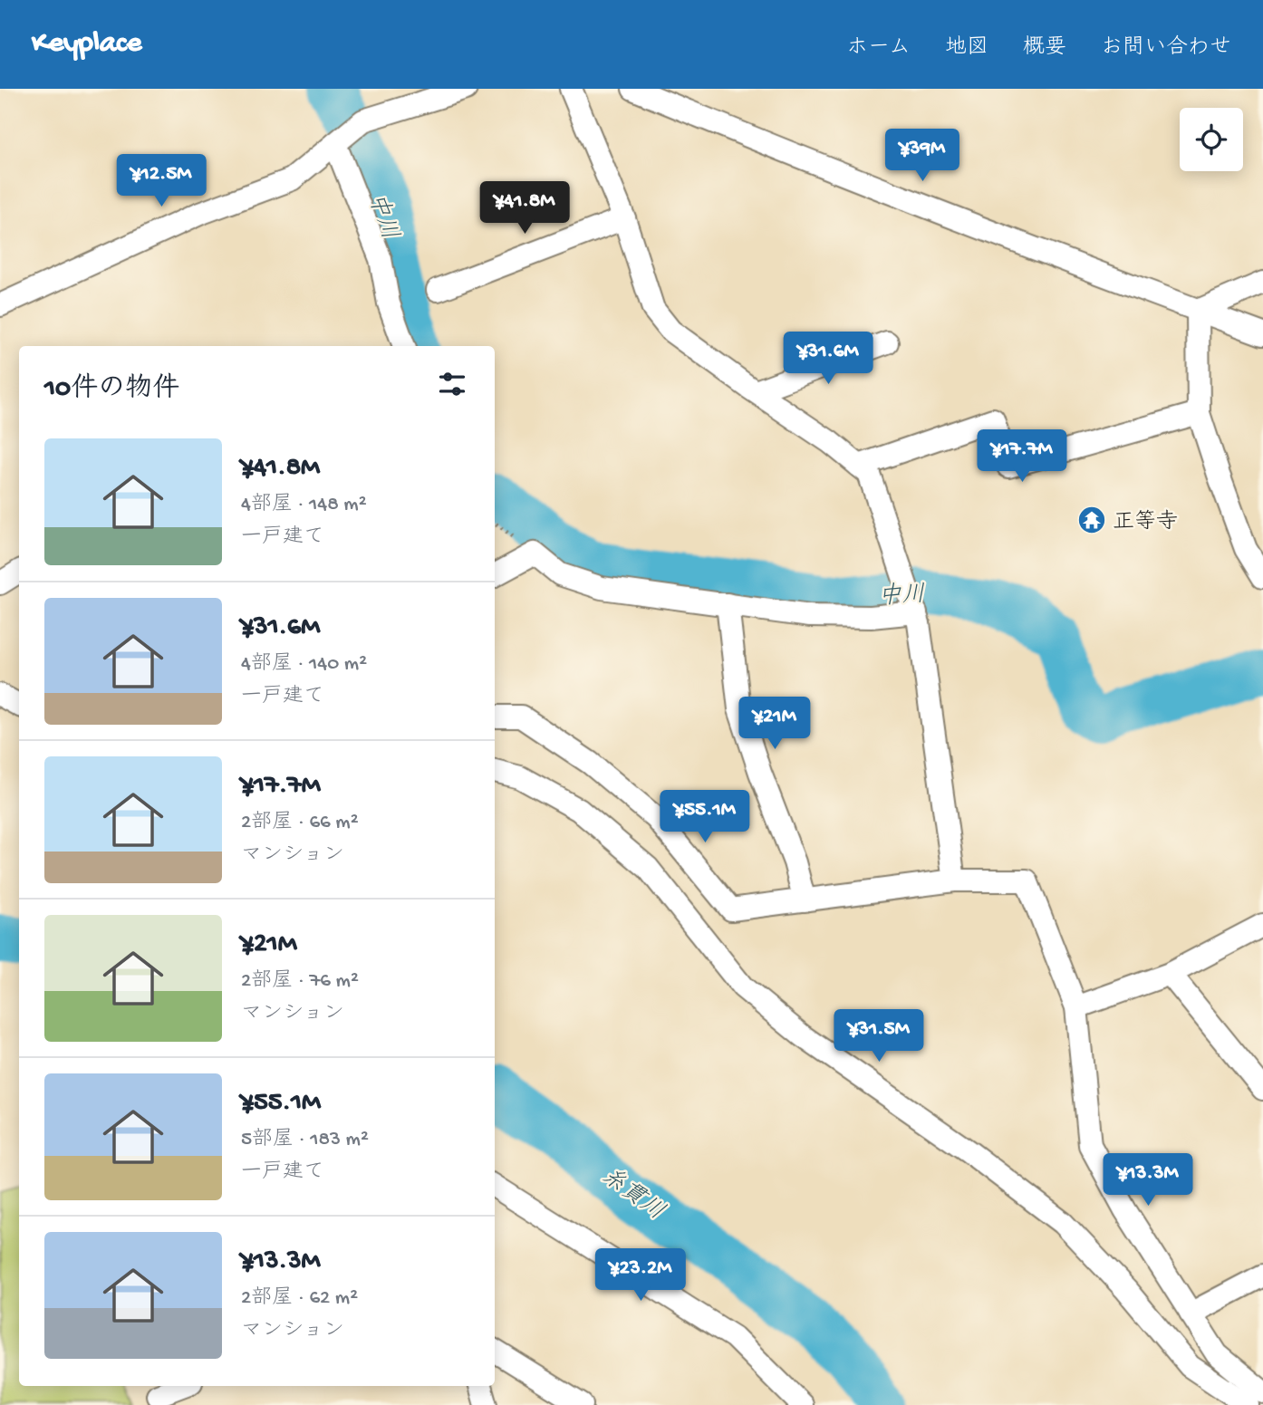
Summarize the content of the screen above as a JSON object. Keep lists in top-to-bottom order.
{
  "water": ["中川", "糸貫川"],
  "places": {
    "temple": ["正等寺"]
  },
  "page": {
    "header": "Keyplace",
    "nav": [
      "ホーム",
      "地図",
      "概要",
      "お問い合わせ"
    ],
    "price": [
      "¥39M",
      "¥12.5M",
      "¥41.8M",
      "¥31.6M",
      "¥17.7M",
      "¥21M",
      "¥55.1M",
      "¥31.5M",
      "¥13.3M",
      "¥23.2M"
    ],
    "heading": "10件の物件",
    "list": [
      {
        "name": "¥41.8M",
        "note": "4部屋 · 148 m² · 一戸建て"
      },
      {
        "name": "¥31.6M",
        "note": "4部屋 · 140 m² · 一戸建て"
      },
      {
        "name": "¥17.7M",
        "note": "2部屋 · 66 m² · マンション"
      },
      {
        "name": "¥21M",
        "note": "2部屋 · 76 m² · マンション"
      },
      {
        "name": "¥55.1M",
        "note": "5部屋 · 183 m² · 一戸建て"
      },
      {
        "name": "¥13.3M",
        "note": "2部屋 · 62 m² · マンション"
      }
    ]
  }
}
